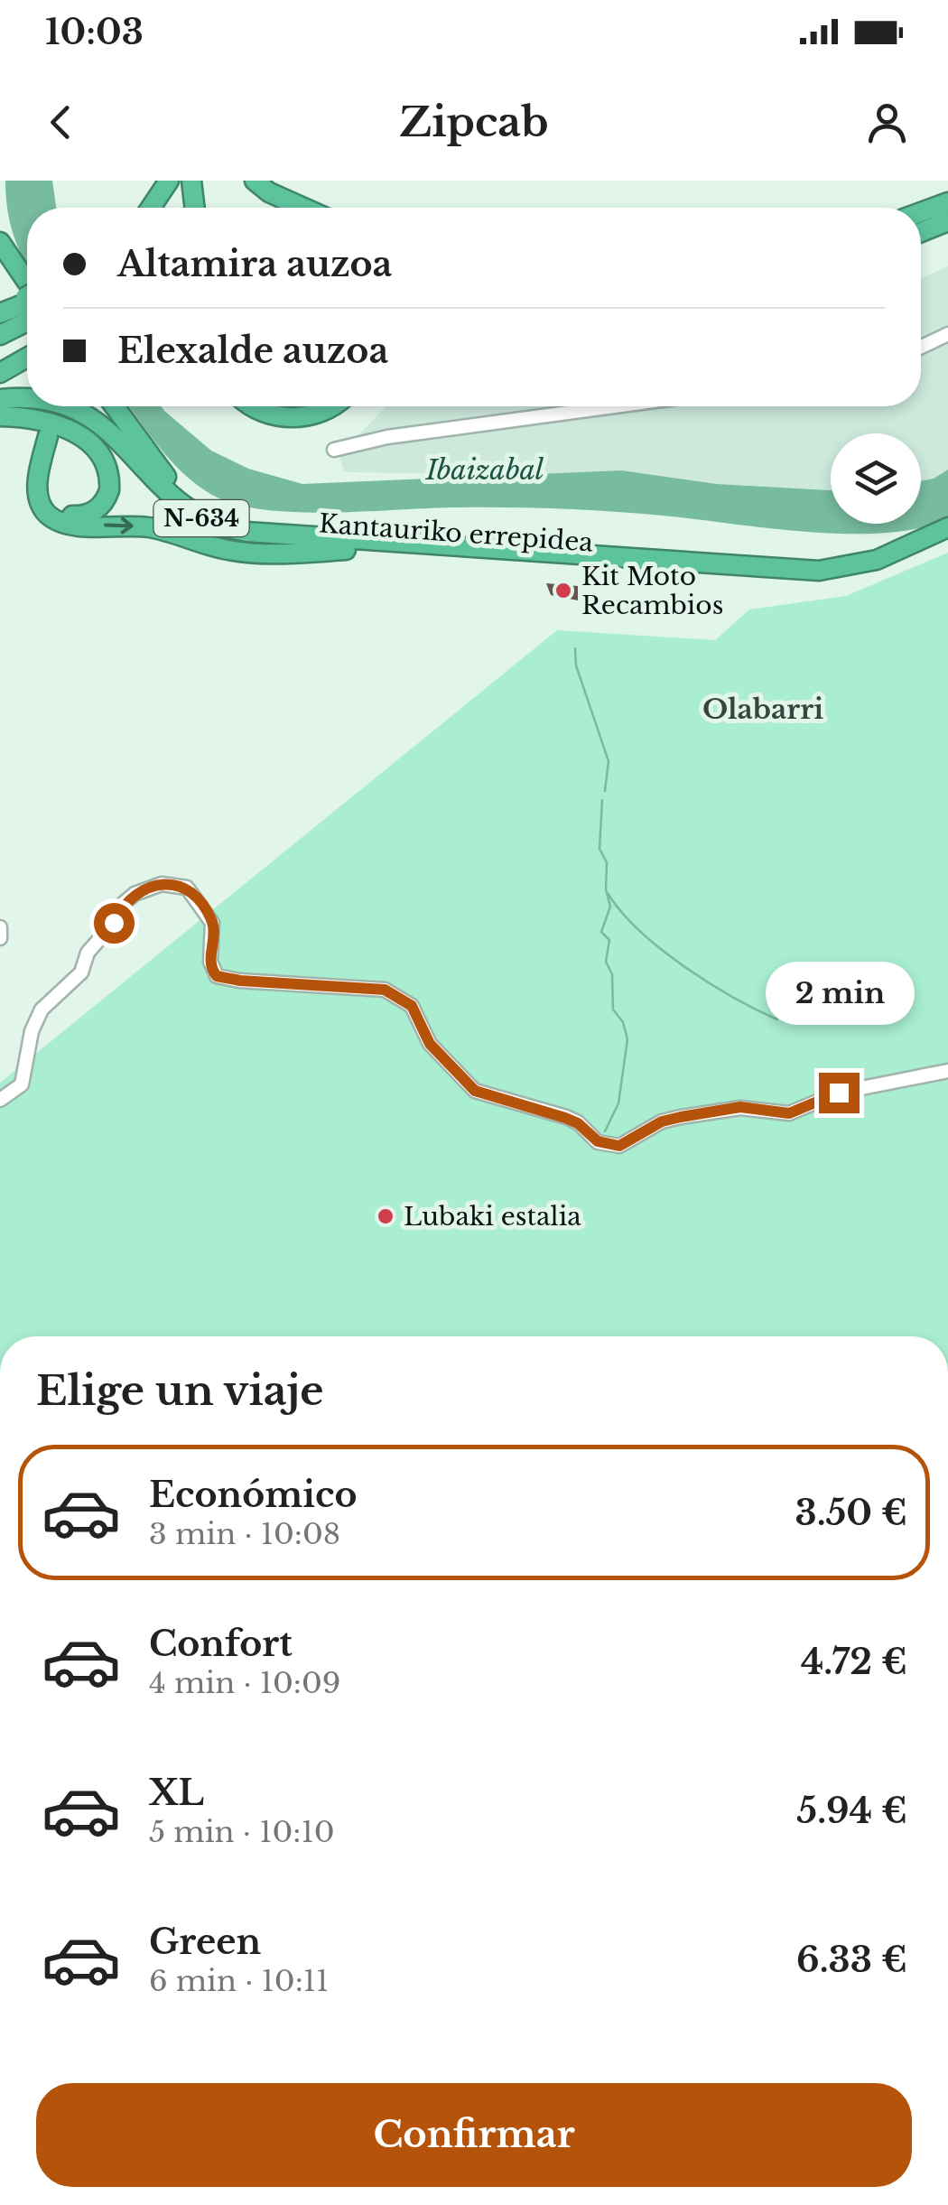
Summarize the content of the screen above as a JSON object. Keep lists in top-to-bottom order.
{
  "streets": {
    "highway": ["N-634", "Kantauriko errepidea"]
  },
  "districts": ["Olabarri"],
  "water": ["Ibaizabal"],
  "places": ["Kit Moto Recambios", "Lubaki estalia"],
  "page": {
    "status": "10:03",
    "header": "Zipcab",
    "banner": ["Altamira auzoa", "Elexalde auzoa"],
    "bubble": "2 min",
    "heading": "Elige un viaje",
    "list": [
      {
        "name": "Económico",
        "note": "3 min · 10:08",
        "value": "3.50 €"
      },
      {
        "name": "Confort",
        "note": "4 min · 10:09",
        "value": "4.72 €"
      },
      {
        "name": "XL",
        "note": "5 min · 10:10",
        "value": "5.94 €"
      },
      {
        "name": "Green",
        "note": "6 min · 10:11",
        "value": "6.33 €"
      }
    ],
    "buttons": "Confirmar"
  }
}
